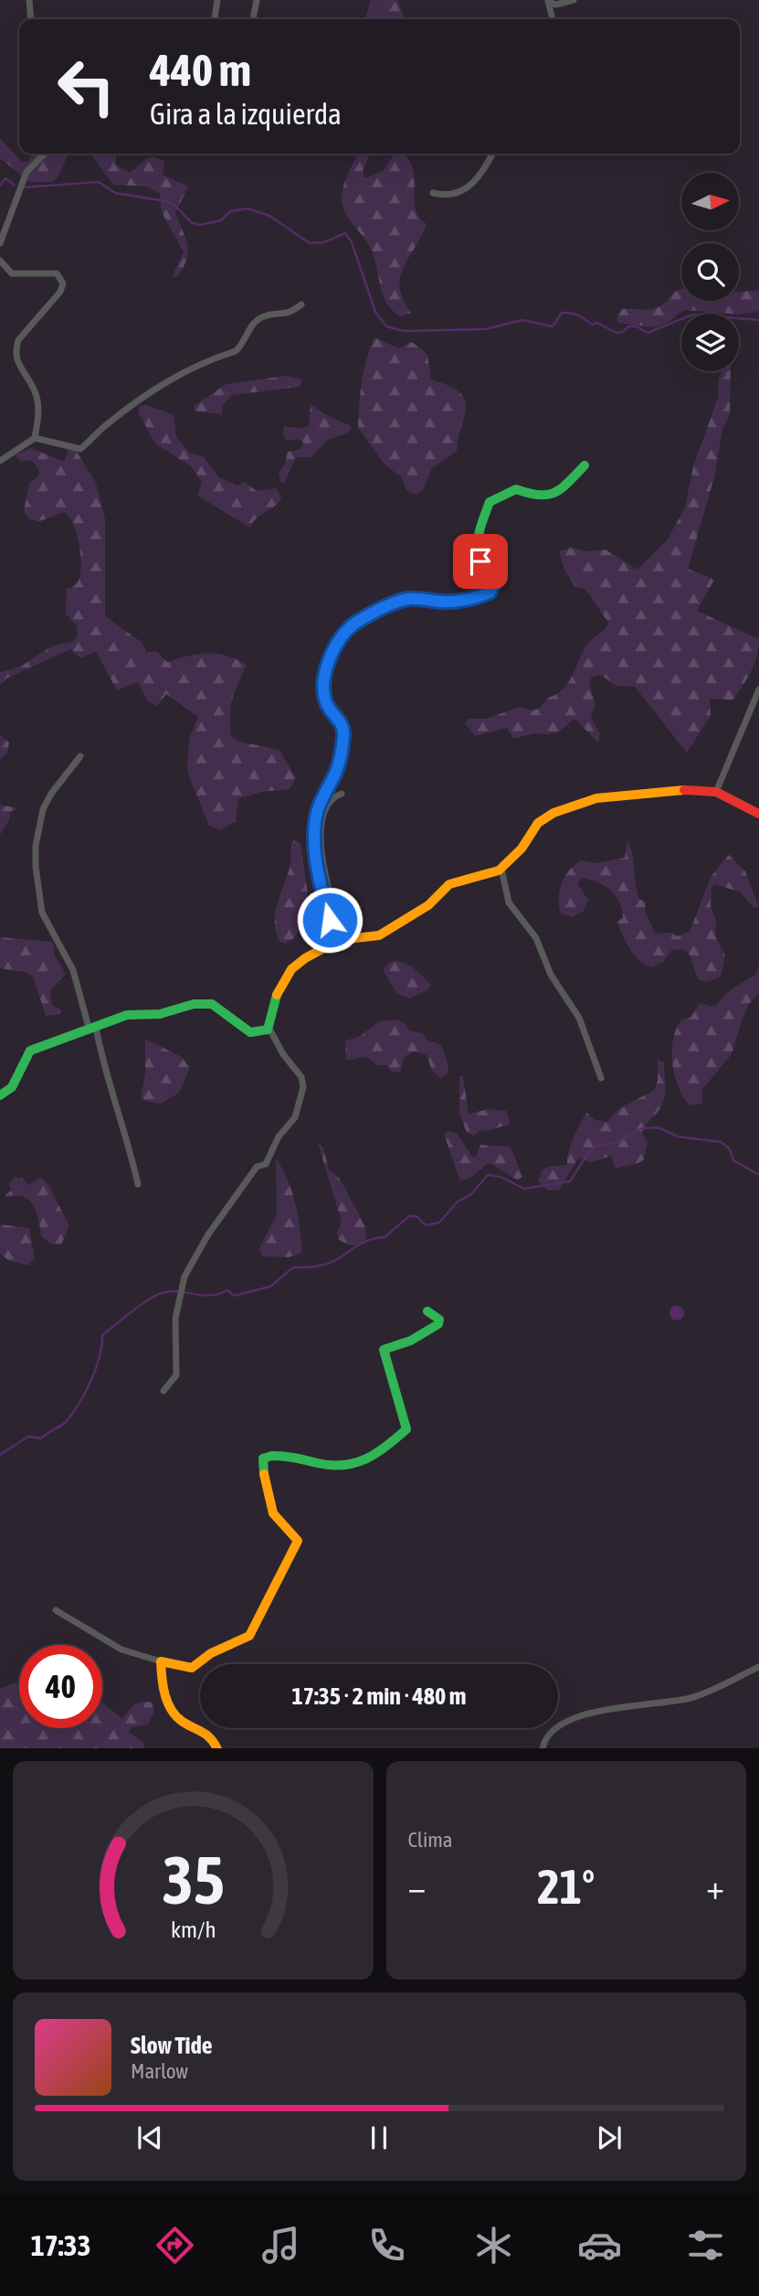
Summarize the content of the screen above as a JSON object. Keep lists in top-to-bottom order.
{
  "north": "right",
  "page": {
    "turn": ["440 m", "Gira a la izquierda"],
    "limit": "40",
    "trip": "17:35 · 2 min · 480 m",
    "tile": "Clima",
    "heat": ["−", "21°", "+"],
    "song": ["Slow Tide", "Marlow"],
    "tabs": "17:33",
    "gauge": ["35", "km/h"]
  }
}
